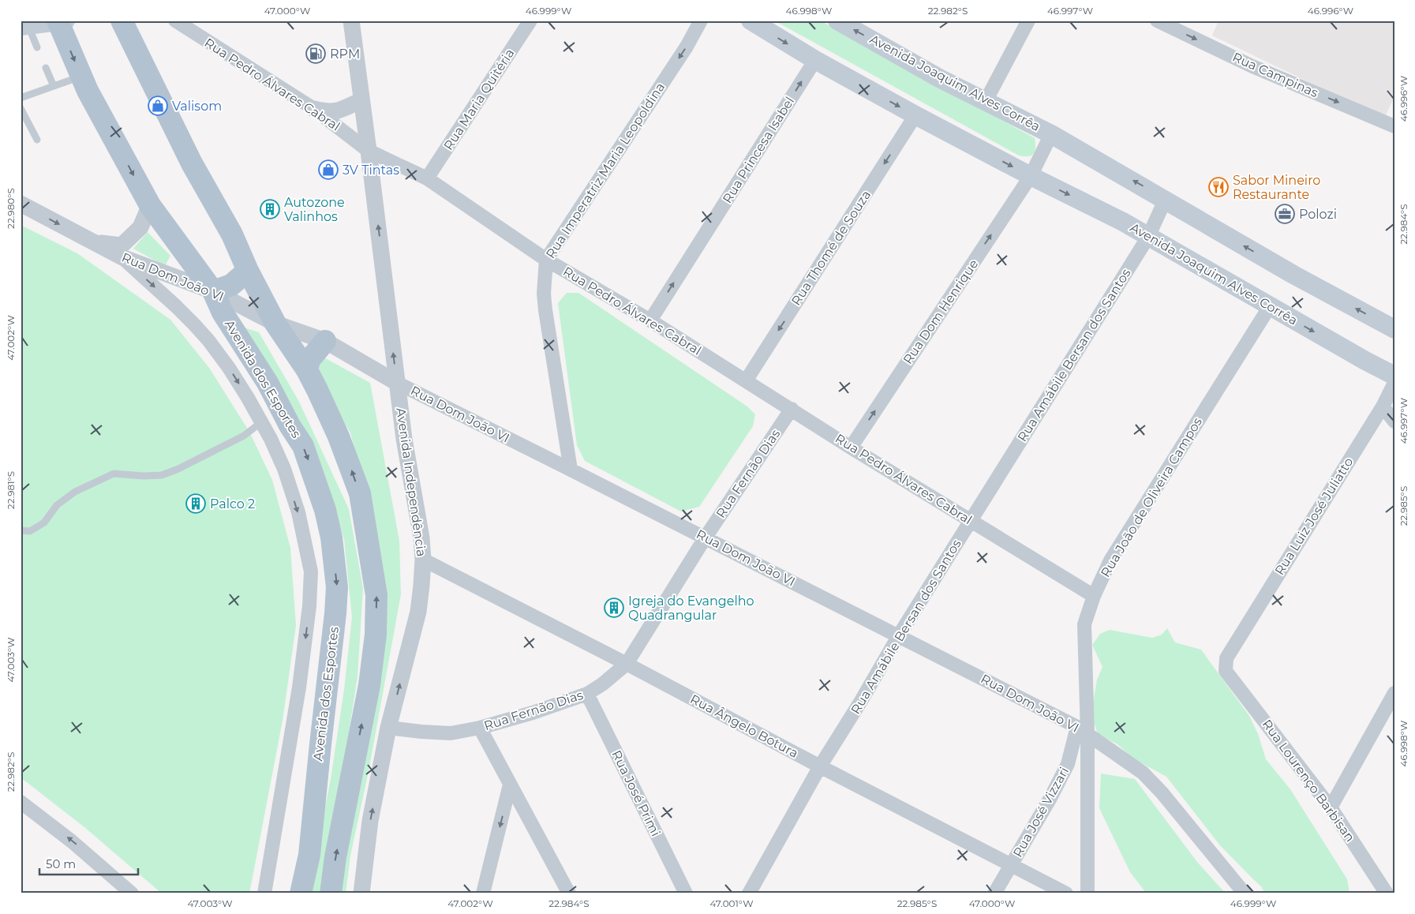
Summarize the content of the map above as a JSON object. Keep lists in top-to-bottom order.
{
  "streets": {
    "main road": ["Avenida Joaquim Alves Corrêa", "Avenida dos Esportes"],
    "street": [
      "Rua Campinas",
      "Rua Pedro Álvares Cabral",
      "Rua Maria Quitéria",
      "Rua Princesa Isabel",
      "Rua Imperatriz Maria Leopoldina",
      "Rua Thomé de Souza",
      "Rua Dom João VI",
      "Rua Dom Henrique",
      "Rua Amábile Bersan dos Santos",
      "Rua Fernão Dias",
      "Avenida Independência",
      "Rua João de Oliveira Campos",
      "Rua Luiz José Juliatto",
      "Rua Ângelo Botura",
      "Rua Lourenço Barbisan",
      "Rua José Primi",
      "Rua José Vizzari"
    ]
  },
  "crossings": [
    ["Avenida Joaquim Alves Corrêa", "Rua Princesa Isabel"],
    ["Avenida Joaquim Alves Corrêa", "Rua Thomé de Souza"],
    ["Avenida Joaquim Alves Corrêa", "Rua Dom Henrique"],
    ["Avenida Joaquim Alves Corrêa", "Rua Amábile Bersan dos Santos"],
    ["Avenida Joaquim Alves Corrêa", "Rua João de Oliveira Campos"],
    ["Rua Pedro Álvares Cabral", "Rua Maria Quitéria"],
    ["Rua Pedro Álvares Cabral", "Rua Princesa Isabel"],
    ["Rua Pedro Álvares Cabral", "Rua Imperatriz Maria Leopoldina"],
    ["Rua Pedro Álvares Cabral", "Rua Thomé de Souza"],
    ["Rua Pedro Álvares Cabral", "Rua Dom Henrique"],
    ["Rua Pedro Álvares Cabral", "Rua Amábile Bersan dos Santos"],
    ["Rua Pedro Álvares Cabral", "Rua Fernão Dias"],
    ["Rua Pedro Álvares Cabral", "Avenida Independência"],
    ["Rua Pedro Álvares Cabral", "Rua João de Oliveira Campos"],
    ["Rua Imperatriz Maria Leopoldina", "Rua Dom João VI"],
    ["Rua Dom João VI", "Rua Amábile Bersan dos Santos"],
    ["Rua Dom João VI", "Avenida dos Esportes"],
    ["Rua Dom João VI", "Rua Fernão Dias"],
    ["Rua Dom João VI", "Avenida Independência"],
    ["Rua Dom João VI", "Rua João de Oliveira Campos"],
    ["Rua Dom João VI", "Rua José Vizzari"],
    ["Rua Amábile Bersan dos Santos", "Rua Ângelo Botura"],
    ["Rua Fernão Dias", "Avenida Independência"],
    ["Rua Fernão Dias", "Rua Ângelo Botura"],
    ["Rua Fernão Dias", "Rua José Primi"],
    ["Avenida Independência", "Rua Ângelo Botura"],
    ["Rua João de Oliveira Campos", "Rua José Vizzari"],
    ["Rua Luiz José Juliatto", "Rua Lourenço Barbisan"],
    ["Rua Ângelo Botura", "Rua José Vizzari"]
  ],
  "one_way": [
    "Rua Campinas",
    "Rua Princesa Isabel",
    "Rua Imperatriz Maria Leopoldina",
    "Rua Thomé de Souza",
    "Rua Dom Henrique"
  ],
  "places": {
    "fuel station": ["RPM"],
    "shop": ["Valisom", "3V Tintas"],
    "restaurant": ["Sabor Mineiro Restaurante"],
    "building": ["Autozone Valinhos", "Palco 2", "Igreja do Evangelho Quadrangular"],
    "office": ["Polozi"]
  },
  "scale_bar": "50 m",
  "coordinates": [
    "47.000°W",
    "46.999°W",
    "46.998°W",
    "22.982°S",
    "46.997°W",
    "46.996°W",
    "22.980°S",
    "22.984°S",
    "47.002°W",
    "22.981°S",
    "22.985°S",
    "47.003°W",
    "47.001°W"
  ]
}
